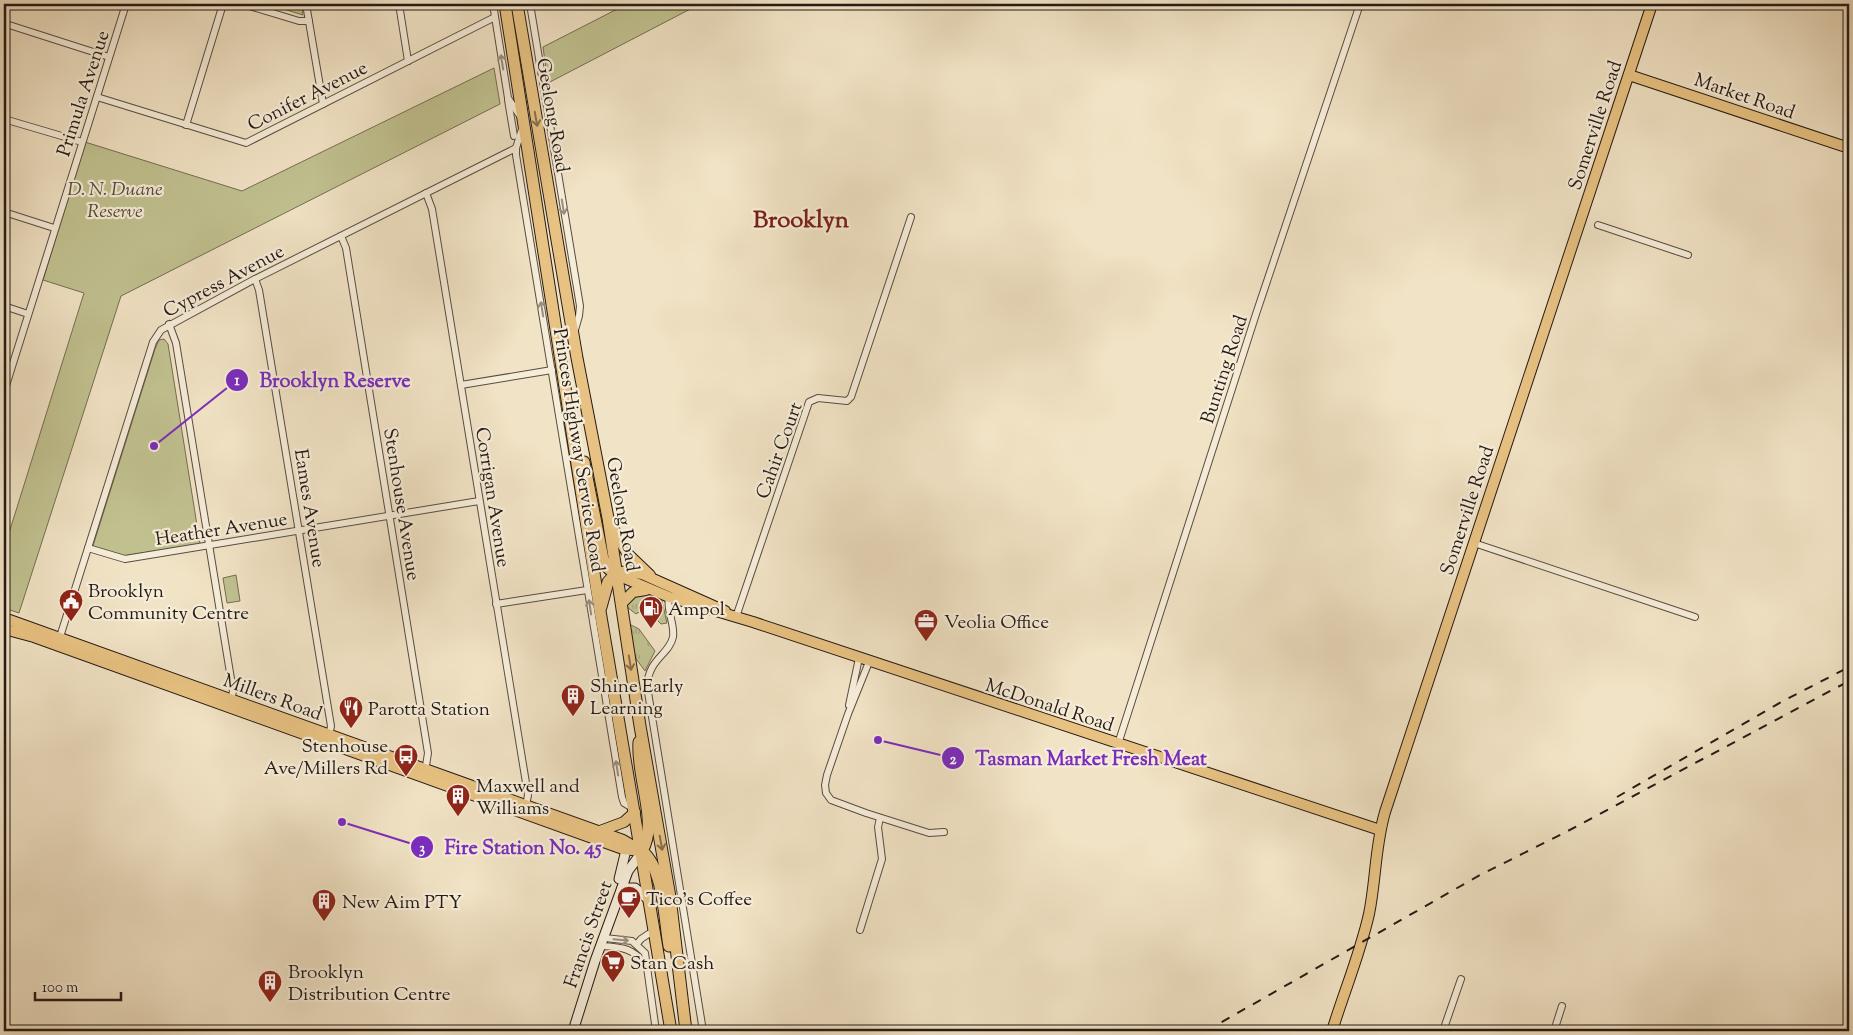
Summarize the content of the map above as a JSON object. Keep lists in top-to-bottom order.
{
  "streets": {
    "highway": ["Geelong Road"],
    "main road": [
      "Market Road",
      "Somerville Road",
      "Millers Road",
      "McDonald Road",
      "Francis Street"
    ],
    "street": [
      "Primula Avenue",
      "Conifer Avenue",
      "Cypress Avenue",
      "Bunting Road",
      "Princes Highway Service Road",
      "Cahir Court",
      "Corrigan Avenue",
      "Stenhouse Avenue",
      "Eames Avenue",
      "Heather Avenue"
    ]
  },
  "crossings": [
    ["Primula Avenue", "Conifer Avenue"],
    ["Market Road", "Somerville Road"],
    ["Geelong Road", "Princes Highway Service Road"],
    ["Geelong Road", "Millers Road"],
    ["Geelong Road", "McDonald Road"],
    ["Geelong Road", "Francis Street"],
    ["Somerville Road", "McDonald Road"],
    ["Cypress Avenue", "Princes Highway Service Road"],
    ["Cypress Avenue", "Corrigan Avenue"],
    ["Cypress Avenue", "Stenhouse Avenue"],
    ["Cypress Avenue", "Eames Avenue"],
    ["Cypress Avenue", "Heather Avenue"],
    ["Cypress Avenue", "Millers Road"],
    ["Bunting Road", "McDonald Road"],
    ["Cahir Court", "McDonald Road"],
    ["Corrigan Avenue", "Heather Avenue"],
    ["Corrigan Avenue", "Millers Road"],
    ["Stenhouse Avenue", "Heather Avenue"],
    ["Stenhouse Avenue", "Millers Road"],
    ["Eames Avenue", "Heather Avenue"],
    ["Eames Avenue", "Millers Road"],
    ["Millers Road", "Francis Street"]
  ],
  "districts": ["Brooklyn"],
  "parks": ["D. N. Duane Reserve"],
  "places": {
    "other": ["Brooklyn Reserve", "Tasman Market Fresh Meat", "Fire Station No. 45"],
    "public building": ["Brooklyn Community Centre"],
    "fuel station": ["Ampol"],
    "office": ["Veolia Office"],
    "building": [
      "Shine Early Learning",
      "Maxwell and Williams",
      "New Aim PTY",
      "Brooklyn Distribution Centre"
    ],
    "restaurant": ["Parotta Station"],
    "bus stop": ["Stenhouse Ave/Millers Rd"],
    "cafe": ["Tico's Coffee"],
    "supermarket": ["Stan Cash"]
  },
  "scale_bar": "100 m"
}
